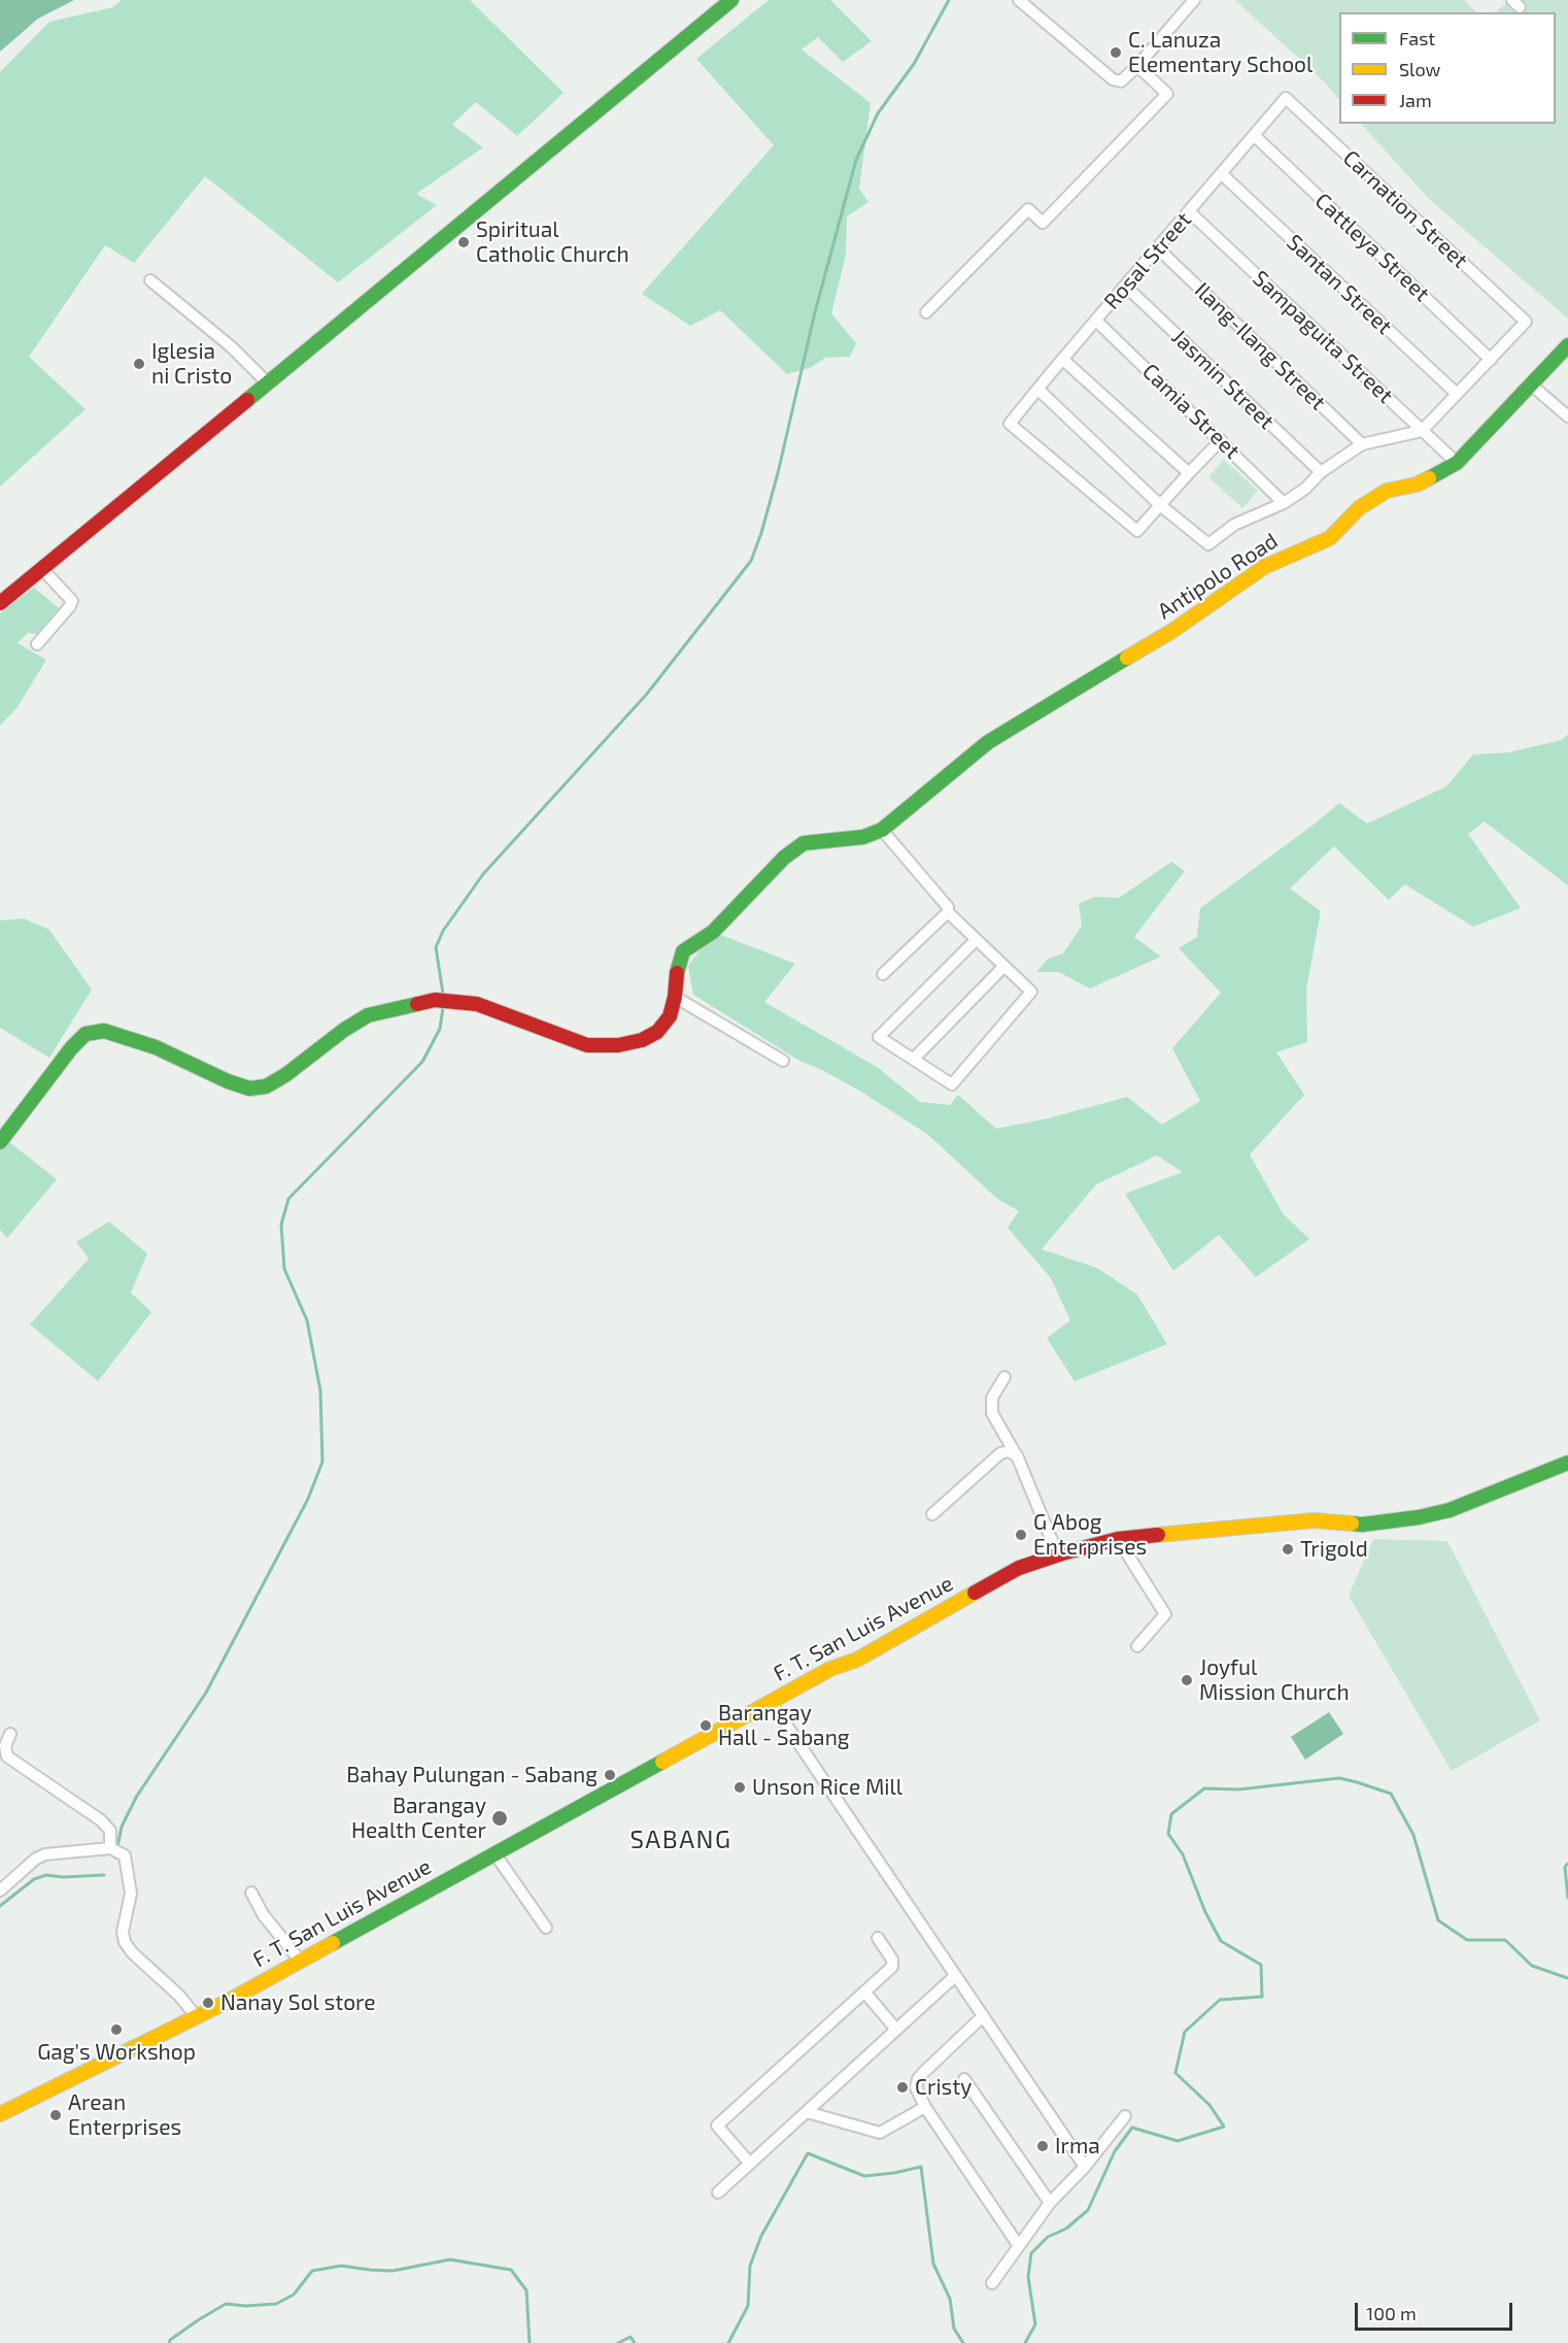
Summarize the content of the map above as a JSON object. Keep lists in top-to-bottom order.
{
  "streets": {
    "street": [
      "Carnation Street",
      "Cattleya Street",
      "Rosal Street",
      "Santan Street",
      "Sampaguita Street",
      "Ilang-Ilang Street",
      "Jasmin Street",
      "Camia Street",
      "Antipolo Road",
      "F. T. San Luis Avenue"
    ]
  },
  "crossings": [
    ["Carnation Street", "Cattleya Street"],
    ["Carnation Street", "Rosal Street"],
    ["Cattleya Street", "Rosal Street"],
    ["Rosal Street", "Santan Street"],
    ["Rosal Street", "Sampaguita Street"],
    ["Rosal Street", "Ilang-Ilang Street"],
    ["Rosal Street", "Jasmin Street"],
    ["Rosal Street", "Camia Street"],
    ["Sampaguita Street", "Antipolo Road"]
  ],
  "districts": ["SABANG"],
  "places": [
    "C. Lanuza Elementary School",
    "Spiritual Catholic Church",
    "Iglesia ni Cristo",
    "G Abog Enterprises",
    "Trigold",
    "Joyful Mission Church",
    "Barangay Hall - Sabang",
    "Bahay Pulungan - Sabang",
    "Unson Rice Mill",
    "Barangay Health Center",
    "Nanay Sol store",
    "Gag's Workshop",
    "Cristy",
    "Arean Enterprises",
    "Irma"
  ],
  "legend": ["Fast", "Slow", "Jam"],
  "scale_bar": "100 m"
}
